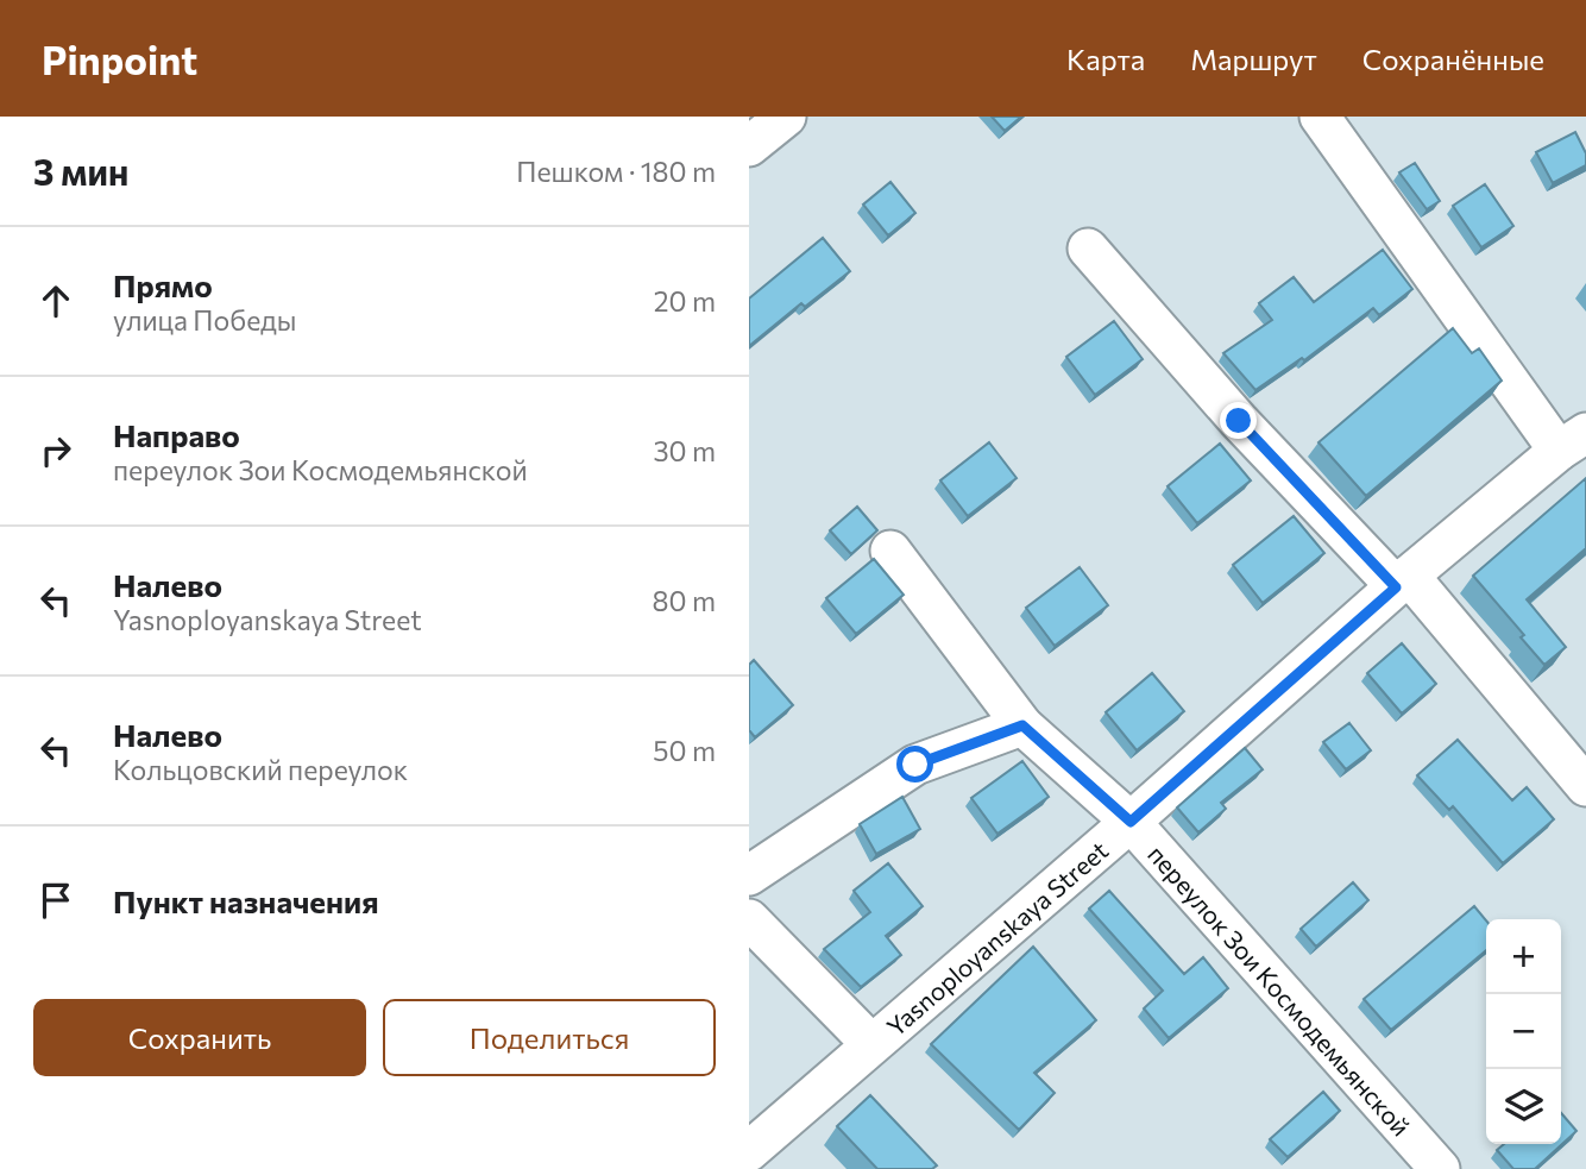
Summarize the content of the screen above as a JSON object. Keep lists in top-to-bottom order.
{
  "streets": {
    "street": ["Yasnoployanskaya Street", "переулок Зои Космодемьянской"]
  },
  "crossings": [
    ["Yasnoployanskaya Street", "переулок Зои Космодемьянской"]
  ],
  "page": {
    "header": "Pinpoint",
    "nav": ["Карта", "Маршрут", "Сохранённые"],
    "heading": ["3 мин", "Пешком · 180 m"],
    "list": [
      ["Прямо", "улица Победы", "20 m"],
      ["Направо", "переулок Зои Космодемьянской", "30 m"],
      ["Налево", "Yasnoployanskaya Street", "80 m"],
      ["Налево", "Кольцовский переулок", "50 m"],
      "Пункт назначения"
    ],
    "map_buttons": ["+", "−"],
    "buttons": ["Сохранить", "Поделиться"]
  }
}
